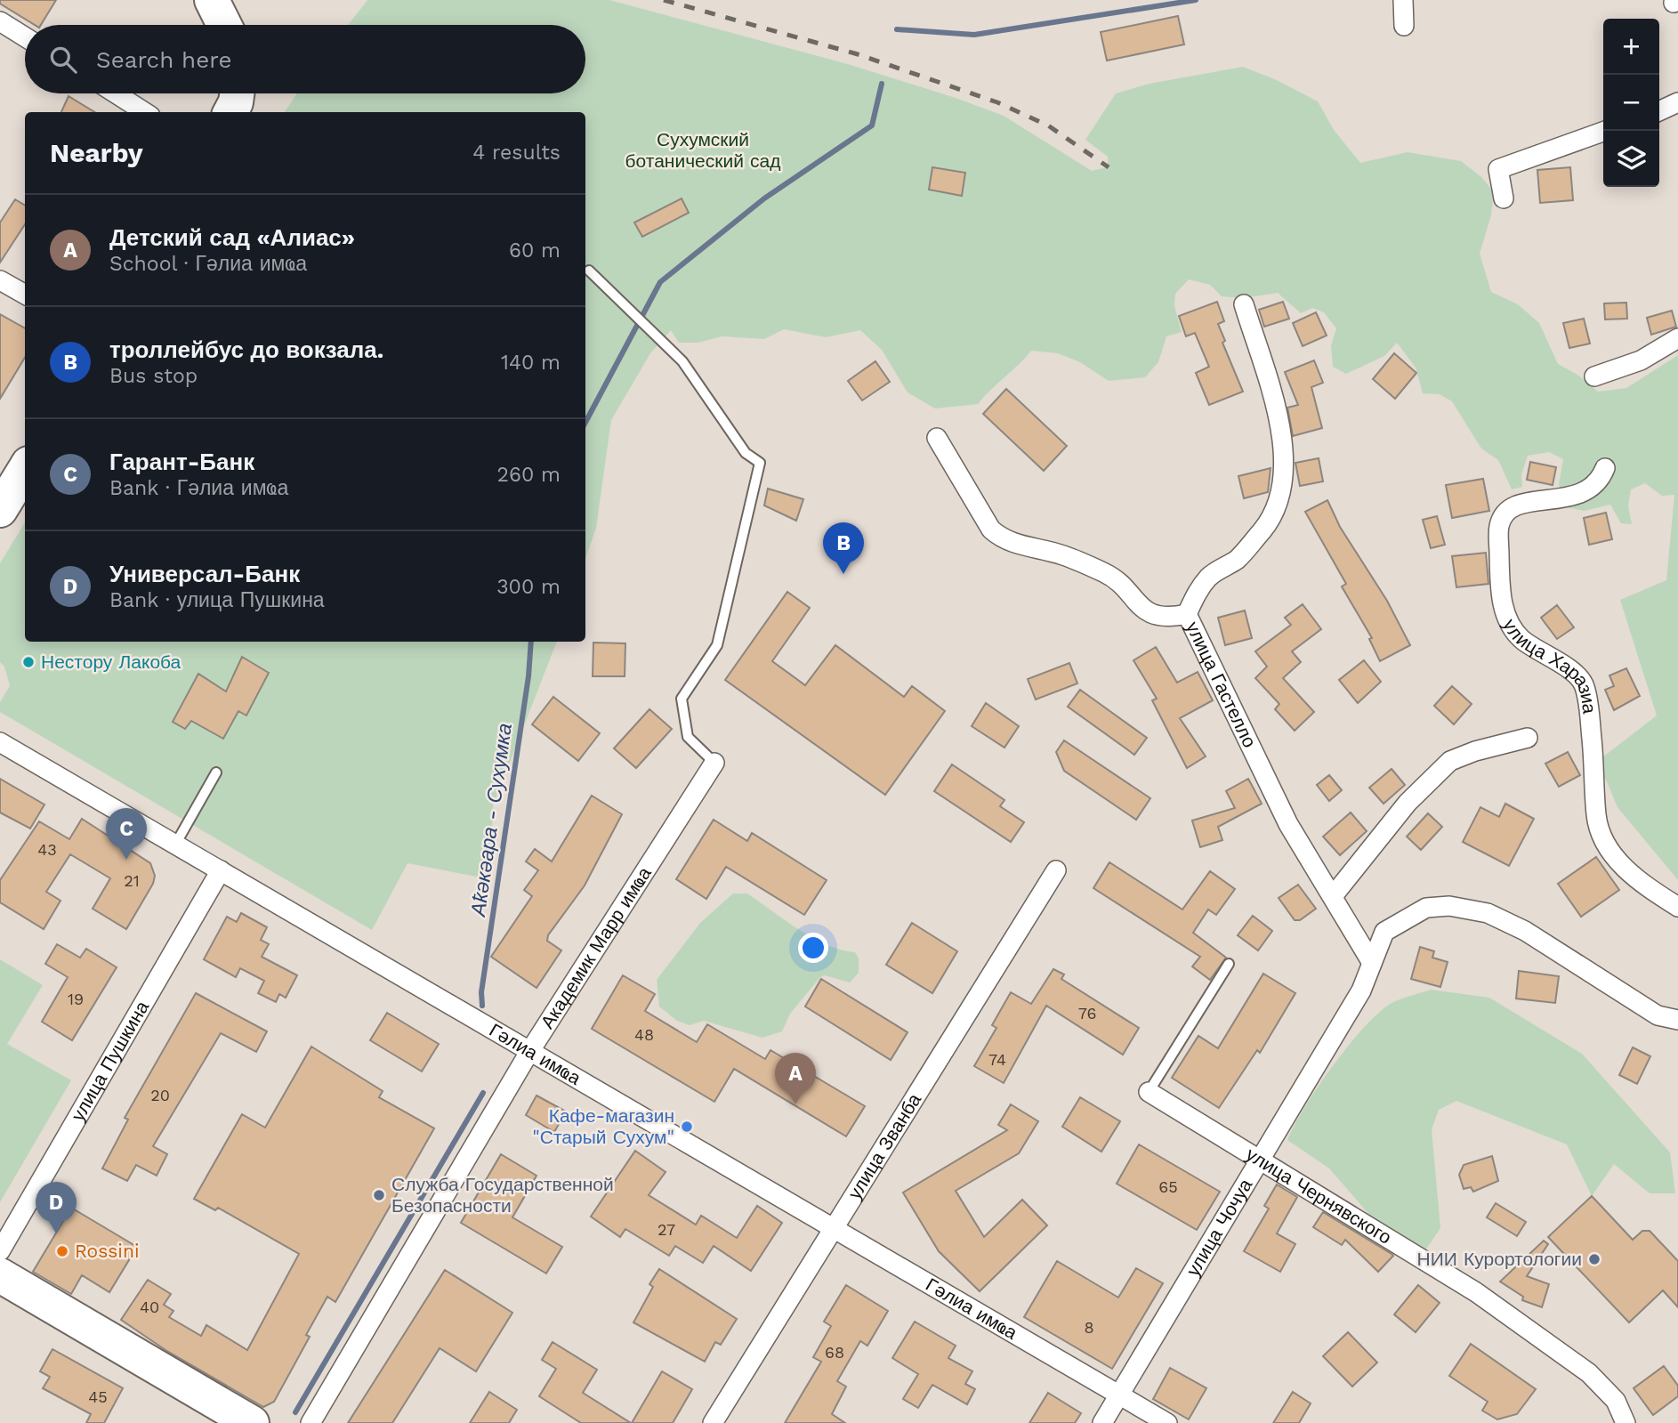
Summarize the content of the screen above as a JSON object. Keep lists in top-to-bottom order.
{
  "streets": {
    "street": [
      "улица Харазиа",
      "улица Гастелло",
      "Академик Марр имҩа",
      "Гәлиа имҩа",
      "улица Пушкина",
      "улица Званба",
      "улица Чернявского",
      "улица Чочуа"
    ]
  },
  "crossings": [
    ["улица Гастелло", "улица Чочуа"],
    ["Академик Марр имҩа", "Гәлиа имҩа"],
    ["Гәлиа имҩа", "улица Пушкина"],
    ["Гәлиа имҩа", "улица Званба"],
    ["Гәлиа имҩа", "улица Чочуа"],
    ["улица Чернявского", "улица Чочуа"]
  ],
  "water": ["Аҟәкәара - Сухумка"],
  "parks": ["Сухумский ботанический сад"],
  "places": [
    "Нестору Лакоба",
    "Кафе-магазин \"Старый Сухум\"",
    "Служба Государственной Безопасности",
    "Rossini",
    "НИИ Курортологии"
  ],
  "house_numbers": [
    "43",
    "21",
    "19",
    "76",
    "48",
    "74",
    "20",
    "65",
    "27",
    "40",
    "8",
    "68",
    "45"
  ],
  "page": {
    "map_buttons": ["+", "−"],
    "search": "Search here",
    "heading": ["Nearby", "4 results"],
    "list": [
      {
        "mark": "A",
        "name": "Детский сад «Алиас»",
        "note": "School · Гәлиа имҩа",
        "value": "60 m"
      },
      {
        "mark": "B",
        "name": "троллейбус до вокзала.",
        "note": "Bus stop",
        "value": "140 m"
      },
      {
        "mark": "C",
        "name": "Гарант-Банк",
        "note": "Bank · Гәлиа имҩа",
        "value": "260 m"
      },
      {
        "mark": "D",
        "name": "Универсал-Банк",
        "note": "Bank · улица Пушкина",
        "value": "300 m"
      }
    ],
    "pins": [
      "B",
      "C",
      "A",
      "D"
    ]
  }
}
